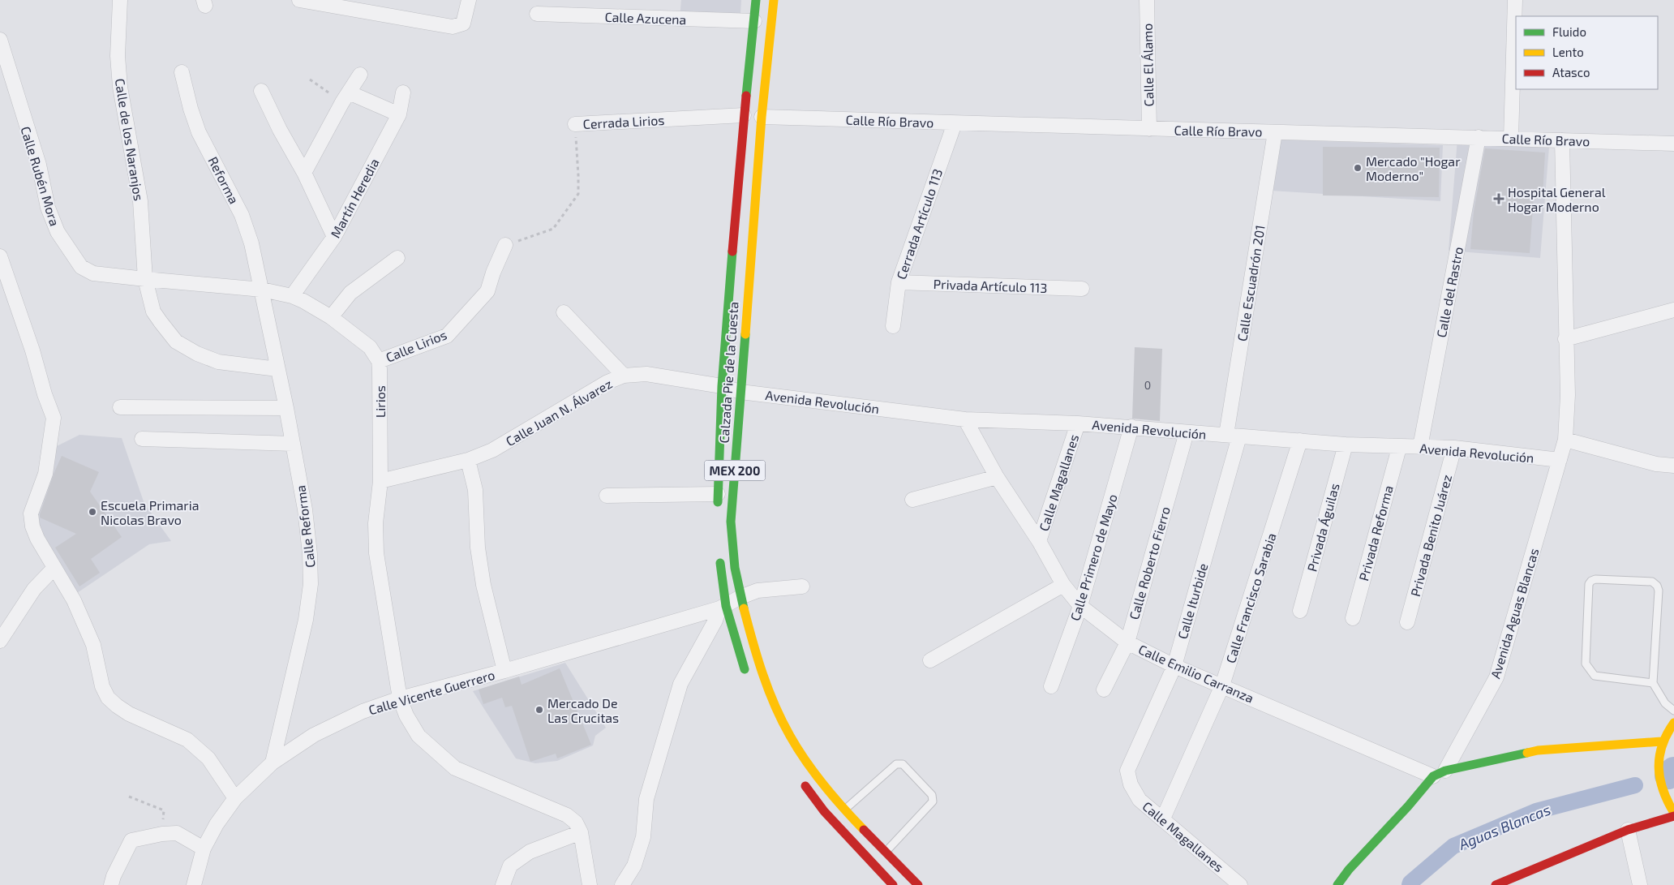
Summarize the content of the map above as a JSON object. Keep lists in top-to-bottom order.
{
  "streets": {
    "main road": ["Calzada Pie de la Cuesta", "MEX 200", "Avenida Aguas Blancas"],
    "street": [
      "Calle Azucena",
      "Calle El Álamo",
      "Calle Río Bravo",
      "Cerrada Lirios",
      "Calle de los Naranjos",
      "Calle Rubén Mora",
      "Reforma",
      "Martín Heredia",
      "Cerrada Artículo 113",
      "Calle Escuadrón 201",
      "Privada Artículo 113",
      "Calle del Rastro",
      "Calle Lirios",
      "Lirios",
      "Avenida Revolución",
      "Calle Juan N. Álvarez",
      "Calle Magallanes",
      "Calle Reforma",
      "Privada Águilas",
      "Privada Reforma",
      "Privada Benito Juárez",
      "Calle Primero de Mayo",
      "Calle Roberto Fierro",
      "Calle Francisco Sarabia",
      "Calle Iturbide",
      "Calle Emilio Carranza",
      "Calle Vicente Guerrero"
    ]
  },
  "crossings": [
    ["Calle Azucena", "Calzada Pie de la Cuesta"],
    ["Calle El Álamo", "Calle Río Bravo"],
    ["Calle Río Bravo", "Cerrada Artículo 113"],
    ["Calle Río Bravo", "Calle Escuadrón 201"],
    ["Calle Río Bravo", "Calle del Rastro"],
    ["Calle Río Bravo", "Calzada Pie de la Cuesta"],
    ["Calle Río Bravo", "Avenida Aguas Blancas"],
    ["Cerrada Lirios", "Calle Lirios"],
    ["Cerrada Lirios", "Calzada Pie de la Cuesta"],
    ["Calle de los Naranjos", "Calle Rubén Mora"],
    ["Calle de los Naranjos", "Calle Reforma"],
    ["Reforma", "Calle Reforma"],
    ["Cerrada Artículo 113", "Privada Artículo 113"],
    ["Calle Escuadrón 201", "Avenida Revolución"],
    ["Calle Escuadrón 201", "Calle Iturbide"],
    ["Calle del Rastro", "Avenida Revolución"],
    ["Calle Lirios", "Lirios"],
    ["Calzada Pie de la Cuesta", "Avenida Revolución"],
    ["Calzada Pie de la Cuesta", "Calle Juan N. Álvarez"],
    ["Calzada Pie de la Cuesta", "Calle Vicente Guerrero"],
    ["Lirios", "Calle Juan N. Álvarez"],
    ["Lirios", "Calle Vicente Guerrero"],
    ["Avenida Revolución", "Calle Juan N. Álvarez"],
    ["Avenida Revolución", "Calle Magallanes"],
    ["Avenida Revolución", "Privada Águilas"],
    ["Avenida Revolución", "Privada Reforma"],
    ["Avenida Revolución", "Privada Benito Juárez"],
    ["Avenida Revolución", "Calle Primero de Mayo"],
    ["Avenida Revolución", "Calle Roberto Fierro"],
    ["Avenida Revolución", "Calle Francisco Sarabia"],
    ["Avenida Revolución", "Calle Iturbide"],
    ["Avenida Revolución", "Avenida Aguas Blancas"],
    ["Avenida Revolución", "Calle Emilio Carranza"],
    ["Calle Magallanes", "Calle Francisco Sarabia"],
    ["Calle Magallanes", "Calle Iturbide"],
    ["Calle Magallanes", "Calle Emilio Carranza"],
    ["Calle Reforma", "Calle Vicente Guerrero"],
    ["Calle Primero de Mayo", "Calle Emilio Carranza"],
    ["Calle Roberto Fierro", "Calle Emilio Carranza"],
    ["Calle Francisco Sarabia", "Calle Emilio Carranza"],
    ["Calle Iturbide", "Calle Emilio Carranza"],
    ["Avenida Aguas Blancas", "Calle Emilio Carranza"]
  ],
  "water": ["Aguas Blancas"],
  "places": {
    "other": ["Mercado \"Hogar Moderno\"", "Escuela Primaria Nicolas Bravo", "Mercado De Las Crucitas"],
    "health": ["Hospital General Hogar Moderno"]
  },
  "house_numbers": ["0"],
  "legend": ["Fluido", "Lento", "Atasco"]
}
